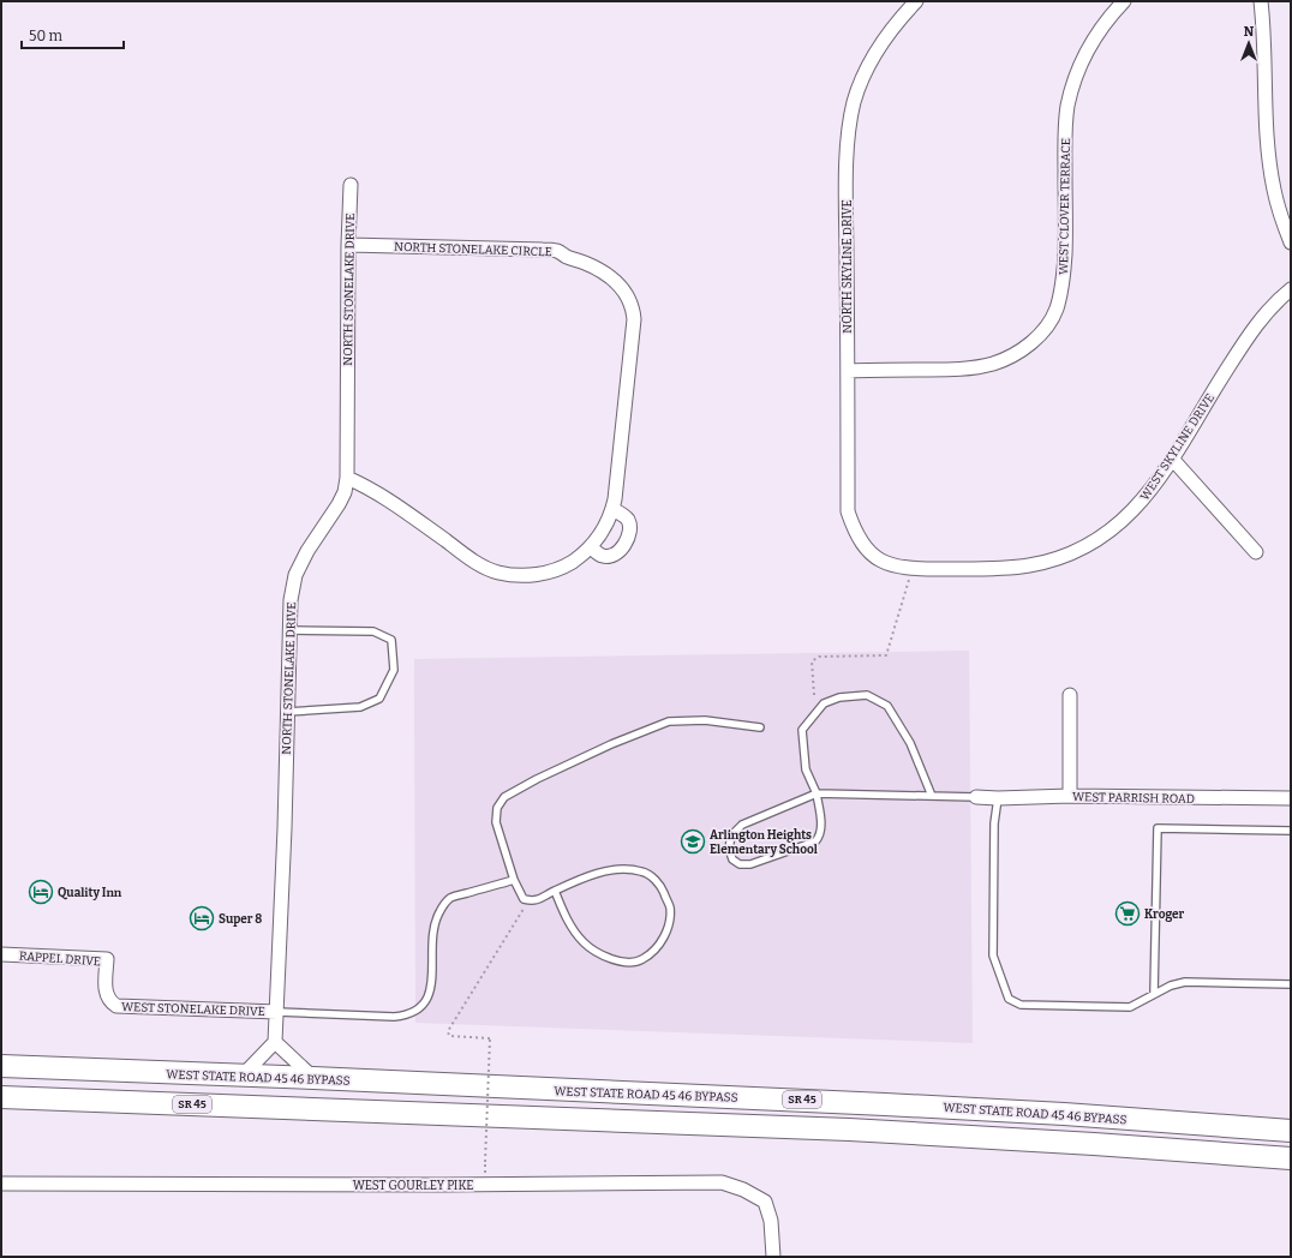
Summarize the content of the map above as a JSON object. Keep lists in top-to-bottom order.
{
  "streets": {
    "highway": ["WEST STATE ROAD 45 46 BYPASS", "SR 45"],
    "street": [
      "WEST CLOVER TERRACE",
      "NORTH STONELAKE CIRCLE",
      "NORTH SKYLINE DRIVE",
      "NORTH STONELAKE DRIVE",
      "WEST SKYLINE DRIVE",
      "WEST PARRISH ROAD",
      "RAPPEL DRIVE",
      "WEST STONELAKE DRIVE",
      "WEST GOURLEY PIKE"
    ]
  },
  "crossings": [
    ["WEST CLOVER TERRACE", "NORTH SKYLINE DRIVE"],
    ["NORTH STONELAKE CIRCLE", "NORTH STONELAKE DRIVE"],
    ["NORTH SKYLINE DRIVE", "WEST SKYLINE DRIVE"],
    ["NORTH STONELAKE DRIVE", "WEST STONELAKE DRIVE"],
    ["RAPPEL DRIVE", "WEST STONELAKE DRIVE"]
  ],
  "places": {
    "school or university": ["Arlington Heights Elementary School"],
    "hotel": ["Quality Inn", "Super 8"],
    "supermarket": ["Kroger"]
  },
  "scale_bar": "50 m",
  "north": "top"
}
